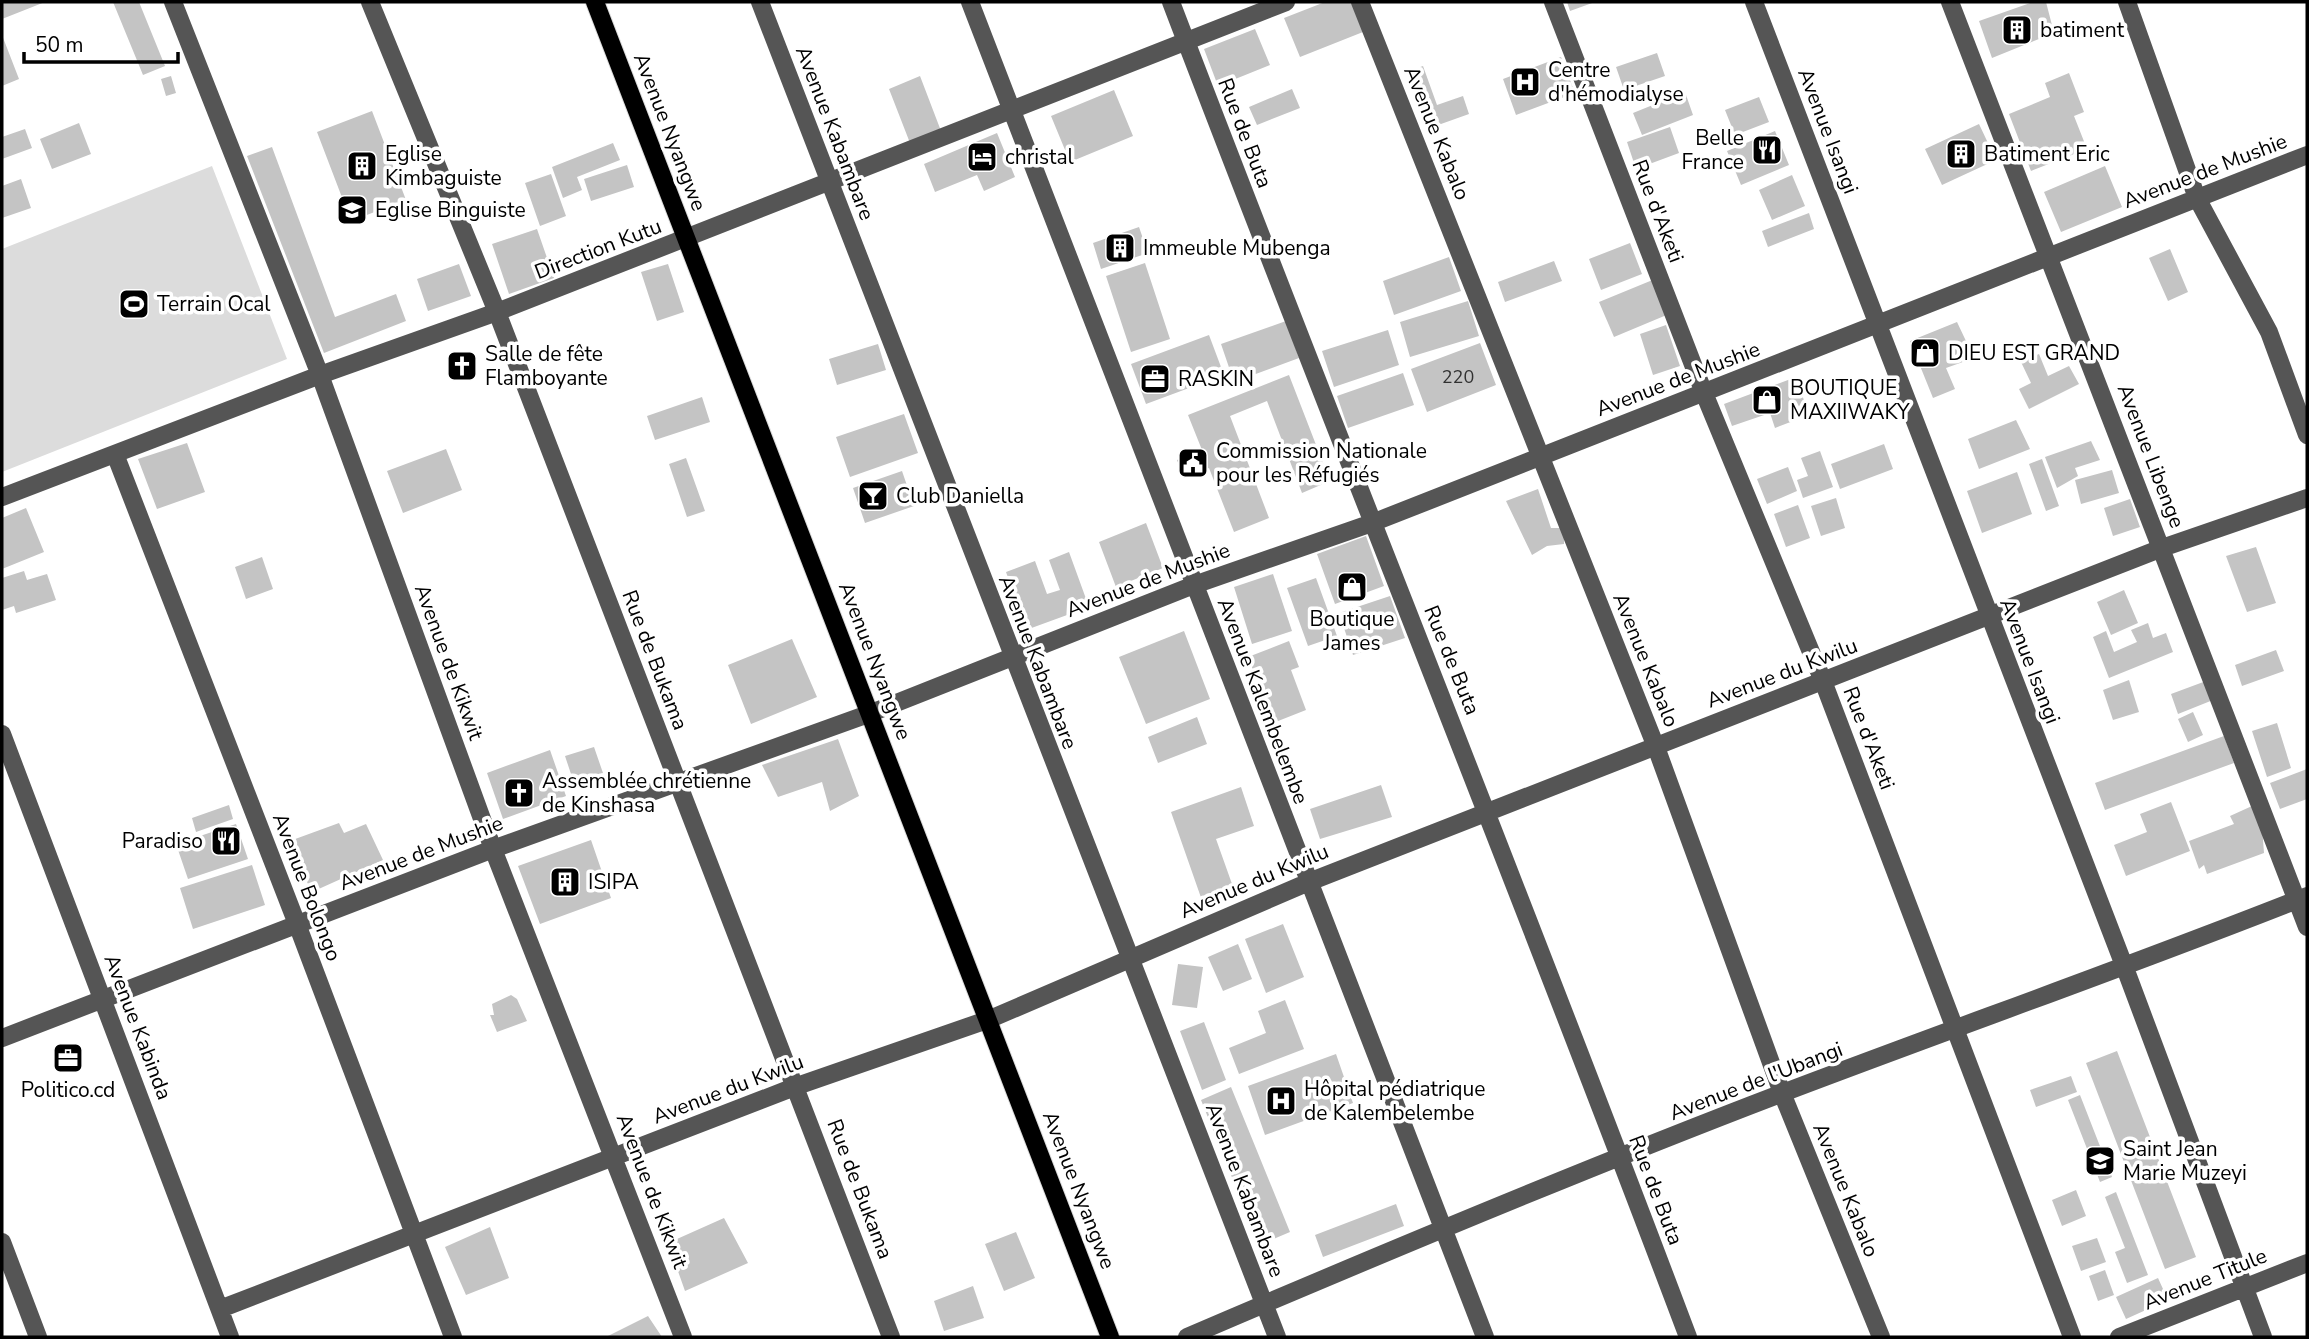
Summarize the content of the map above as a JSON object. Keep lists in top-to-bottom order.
{
  "streets": {
    "main road": ["Avenue Nyangwe"],
    "street": [
      "Avenue Isangi",
      "Avenue Kabambare",
      "Rue de Buta",
      "Avenue Kabalo",
      "Avenue de Mushie",
      "Rue d'Aketi",
      "Direction Kutu",
      "Avenue Libenge",
      "Rue de Bukama",
      "Avenue de Kikwit",
      "Avenue du Kwilu",
      "Avenue Kalembelembe",
      "Avenue Bolongo",
      "Avenue Kabinda",
      "Avenue de l'Ubangi",
      "Avenue Titule"
    ]
  },
  "crossings": [
    ["Avenue Isangi", "Avenue de Mushie"],
    ["Avenue Isangi", "Avenue du Kwilu"],
    ["Avenue Isangi", "Avenue de l'Ubangi"],
    ["Avenue Isangi", "Avenue Titule"],
    ["Avenue Nyangwe", "Avenue de Mushie"],
    ["Avenue Nyangwe", "Direction Kutu"],
    ["Avenue Nyangwe", "Avenue du Kwilu"],
    ["Avenue Kabambare", "Avenue de Mushie"],
    ["Avenue Kabambare", "Direction Kutu"],
    ["Avenue Kabambare", "Avenue du Kwilu"],
    ["Avenue Kabambare", "Avenue de l'Ubangi"],
    ["Rue de Buta", "Avenue de Mushie"],
    ["Rue de Buta", "Direction Kutu"],
    ["Rue de Buta", "Avenue du Kwilu"],
    ["Rue de Buta", "Avenue de l'Ubangi"],
    ["Avenue Kabalo", "Avenue de Mushie"],
    ["Avenue Kabalo", "Avenue du Kwilu"],
    ["Avenue Kabalo", "Avenue de l'Ubangi"],
    ["Avenue de Mushie", "Rue d'Aketi"],
    ["Avenue de Mushie", "Avenue Libenge"],
    ["Avenue de Mushie", "Rue de Bukama"],
    ["Avenue de Mushie", "Avenue de Kikwit"],
    ["Avenue de Mushie", "Avenue Kalembelembe"],
    ["Avenue de Mushie", "Avenue Bolongo"],
    ["Avenue de Mushie", "Avenue Kabinda"],
    ["Rue d'Aketi", "Avenue du Kwilu"],
    ["Rue d'Aketi", "Avenue de l'Ubangi"],
    ["Direction Kutu", "Rue de Bukama"],
    ["Direction Kutu", "Avenue de Kikwit"],
    ["Direction Kutu", "Avenue Kalembelembe"],
    ["Direction Kutu", "Avenue Bolongo"],
    ["Avenue Libenge", "Avenue du Kwilu"],
    ["Avenue Libenge", "Avenue de l'Ubangi"],
    ["Rue de Bukama", "Avenue du Kwilu"],
    ["Avenue de Kikwit", "Avenue du Kwilu"],
    ["Avenue du Kwilu", "Avenue Kalembelembe"],
    ["Avenue du Kwilu", "Avenue Bolongo"],
    ["Avenue du Kwilu", "Avenue Kabinda"],
    ["Avenue Kalembelembe", "Avenue de l'Ubangi"]
  ],
  "places": {
    "building": [
      "batiment",
      "Batiment Eric",
      "Eglise Kimbaguiste",
      "Immeuble Mubenga",
      "ISIPA"
    ],
    "hospital": ["Centre d'hémodialyse", "Hôpital pédiatrique de Kalembelembe"],
    "restaurant": ["Belle France", "Paradiso"],
    "hotel": ["christal"],
    "school or university": ["Eglise Binguiste", "Saint Jean Marie Muzeyi"],
    "sports": ["Terrain Ocal"],
    "shop": ["DIEU EST GRAND", "BOUTIQUE MAXIIWAKY", "Boutique James"],
    "church": ["Salle de fête Flamboyante", "Assemblée chrétienne de Kinshasa"],
    "office": ["RASKIN", "Politico.cd"],
    "public building": ["Commission Nationale pour les Réfugiés"],
    "bar": ["Club Daniella"]
  },
  "house_numbers": ["220"],
  "scale_bar": "50 m"
}
